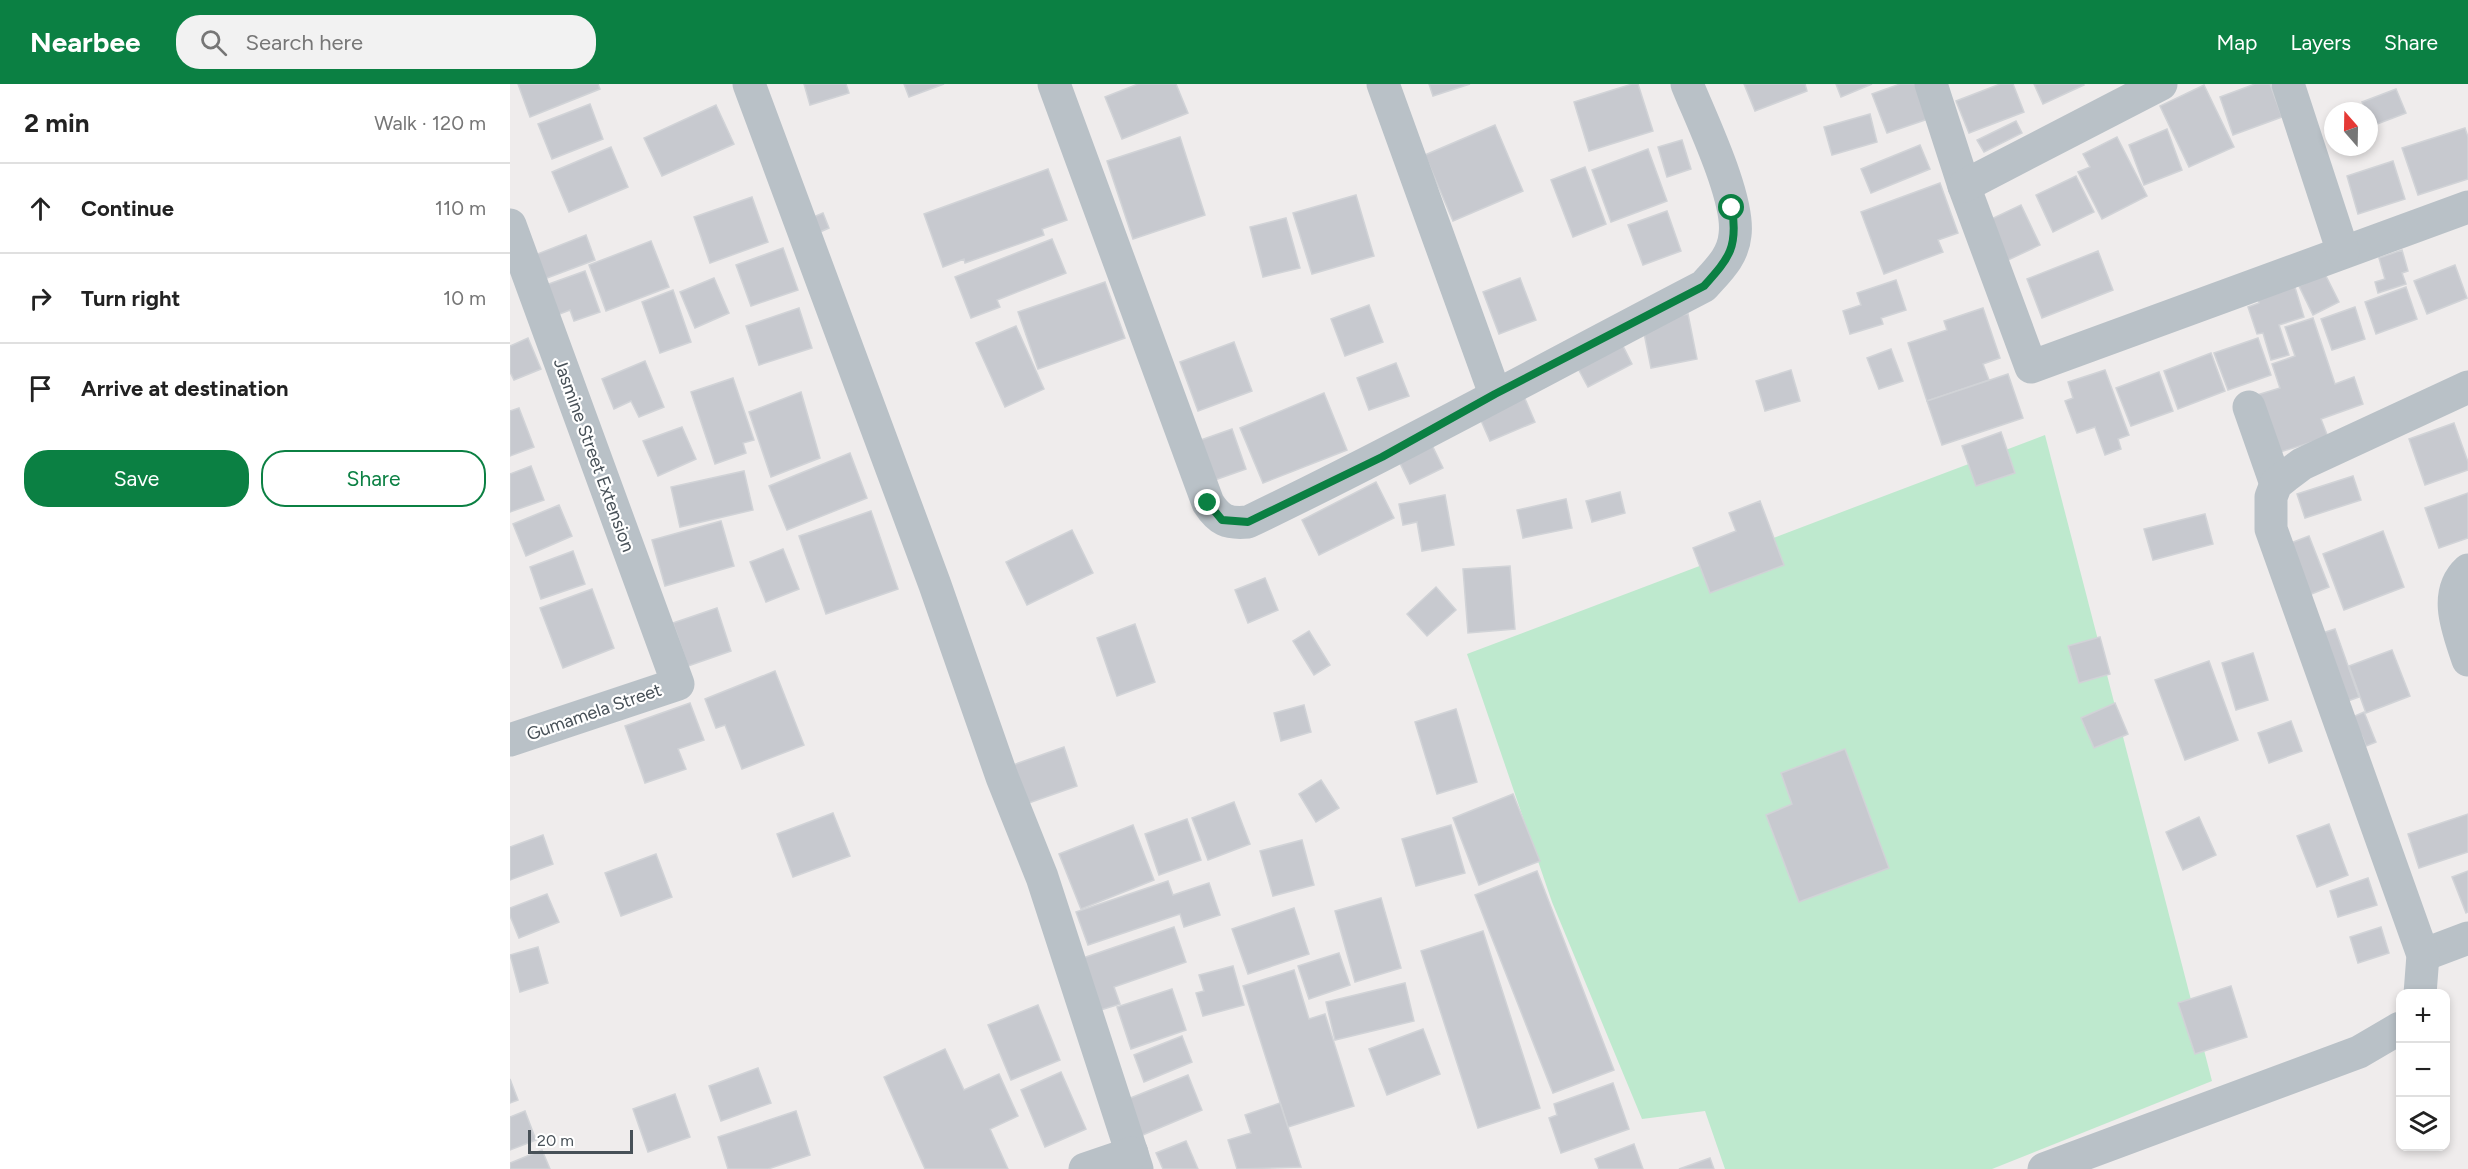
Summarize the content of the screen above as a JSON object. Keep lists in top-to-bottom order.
{
  "streets": {
    "street": ["Jasmine Street Extension", "Gumamela Street"]
  },
  "crossings": [
    ["Jasmine Street Extension", "Gumamela Street"]
  ],
  "scale_bar": "20 m",
  "north": "top",
  "page": {
    "header": "Nearbee",
    "search": "Search here",
    "nav": ["Map", "Layers", "Share"],
    "heading": ["2 min", "Walk · 120 m"],
    "list": [
      ["Continue", "110 m"],
      ["Turn right", "10 m"],
      "Arrive at destination"
    ],
    "buttons": ["Save", "Share"],
    "map_buttons": ["+", "−"],
    "scale": "20 m"
  }
}
